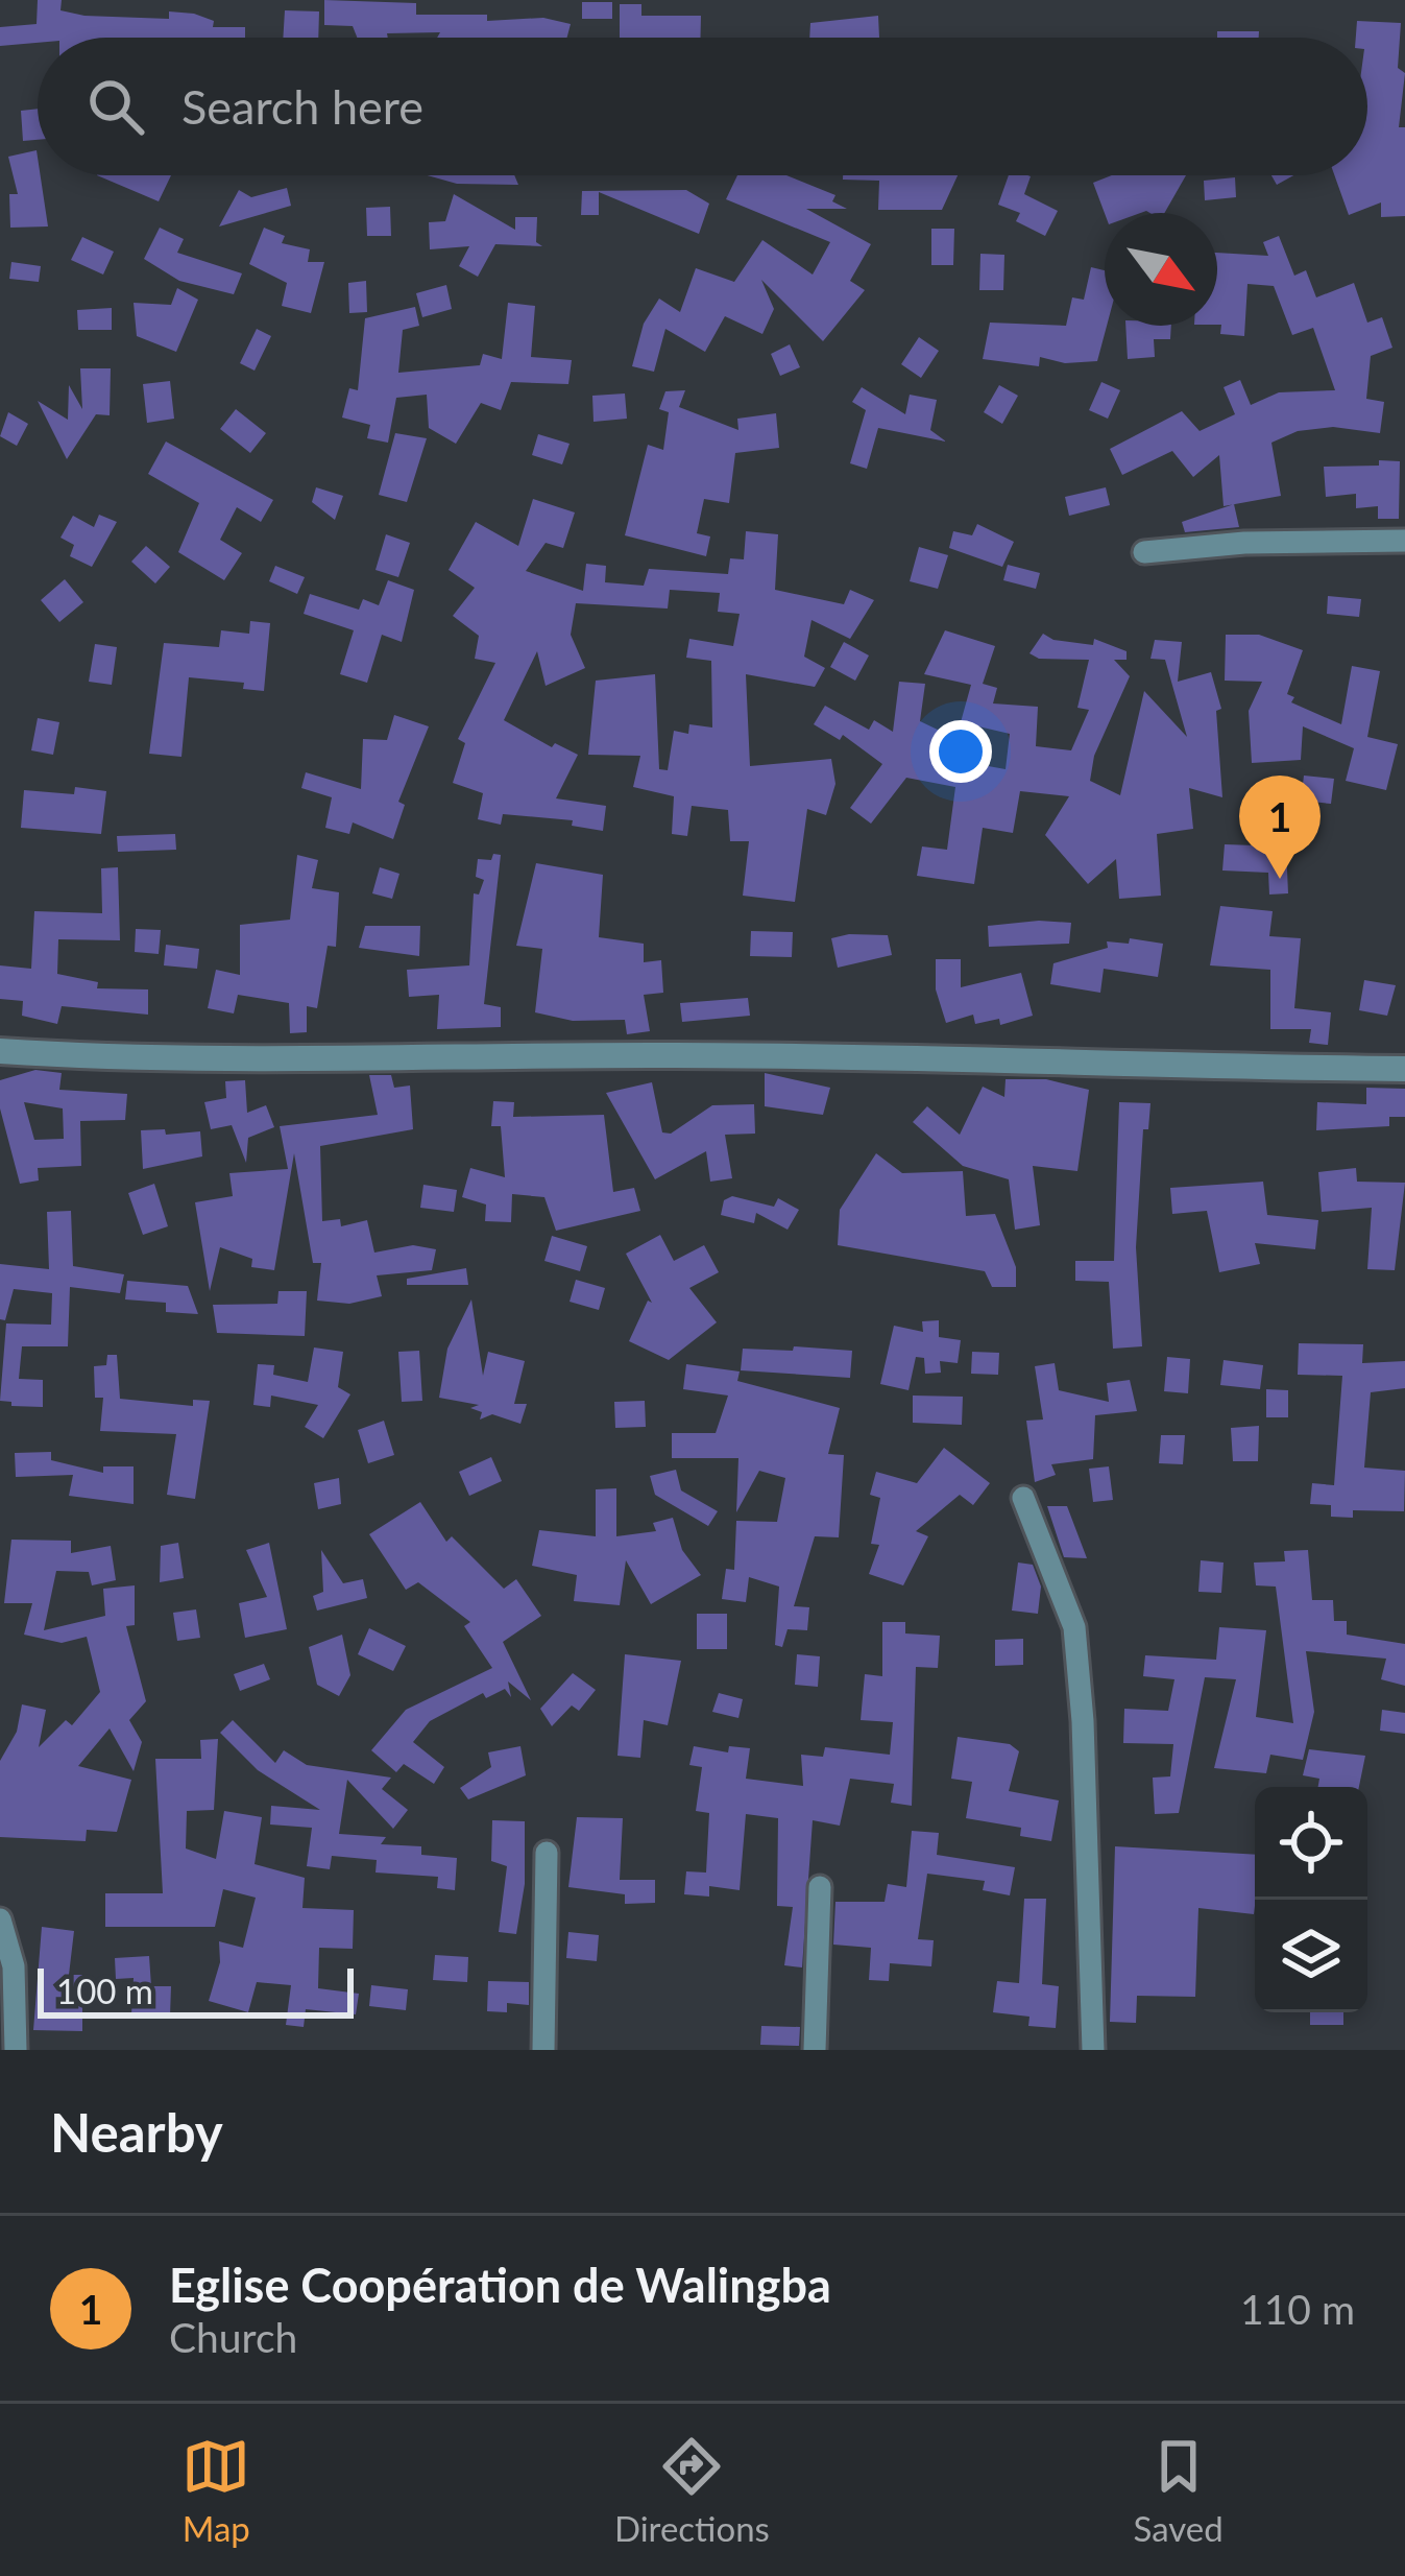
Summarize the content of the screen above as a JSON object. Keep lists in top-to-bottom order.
{
  "scale_bar": "100 m",
  "north": "bottom right",
  "page": {
    "search": "Search here",
    "pins": "1",
    "scale": "100 m",
    "heading": "Nearby",
    "list": [
      {
        "mark": "1",
        "name": "Eglise Coopération de Walingba",
        "note": "Church",
        "value": "110 m"
      }
    ],
    "nav": ["Map", "Directions", "Saved"]
  }
}
